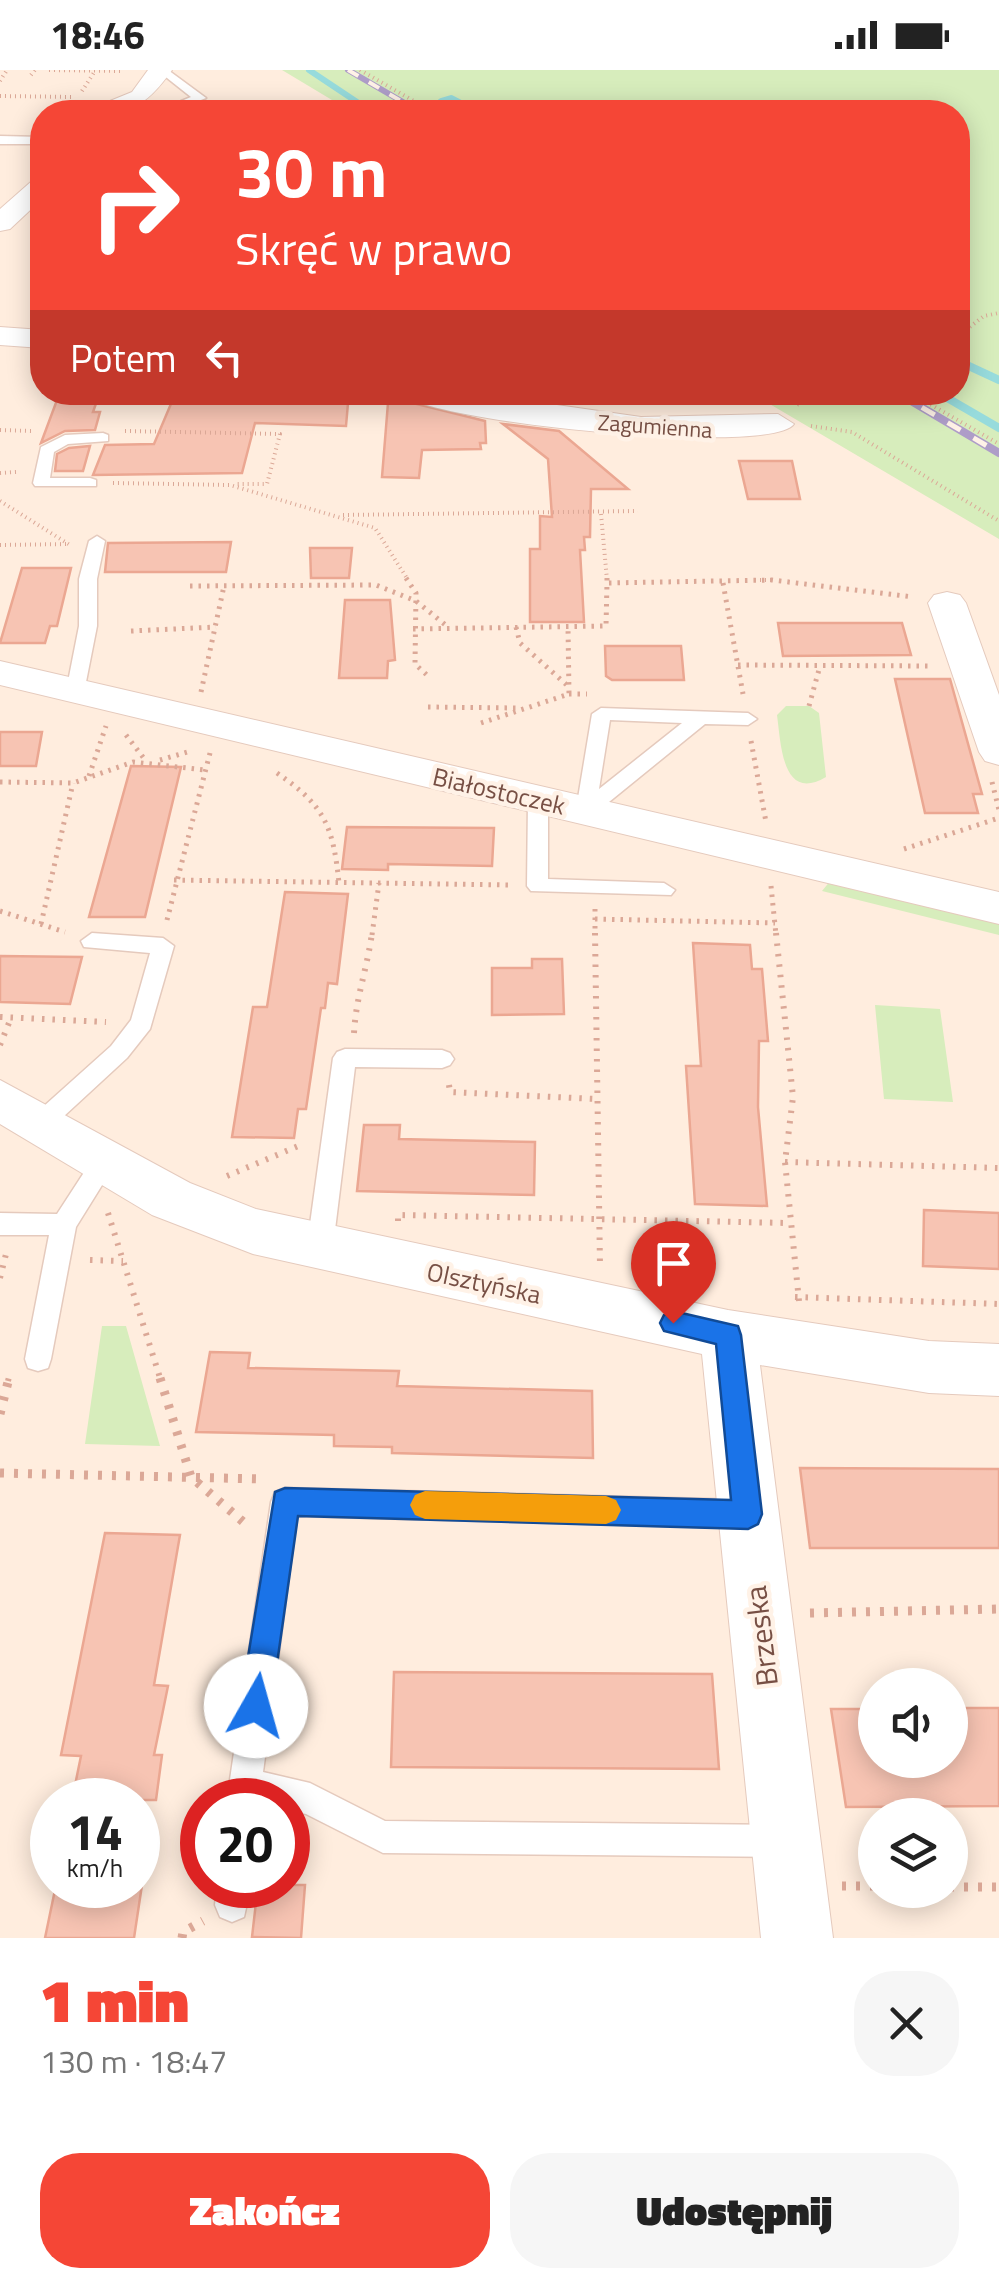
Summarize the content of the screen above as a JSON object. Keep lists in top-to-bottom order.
{
  "streets": {
    "street": [
      "Zagumienna",
      "Białostoczek",
      "Olsztyńska",
      "Brzeska"
    ]
  },
  "crossings": [
    ["Olsztyńska", "Brzeska"]
  ],
  "page": {
    "status": "18:46",
    "turn": ["30 m", "Skręć w prawo"],
    "then": "Potem",
    "speed": "14 km/h",
    "limit": "20",
    "heading": ["1 min", "130 m · 18:47"],
    "buttons": ["Zakończ", "Udostępnij"]
  }
}
